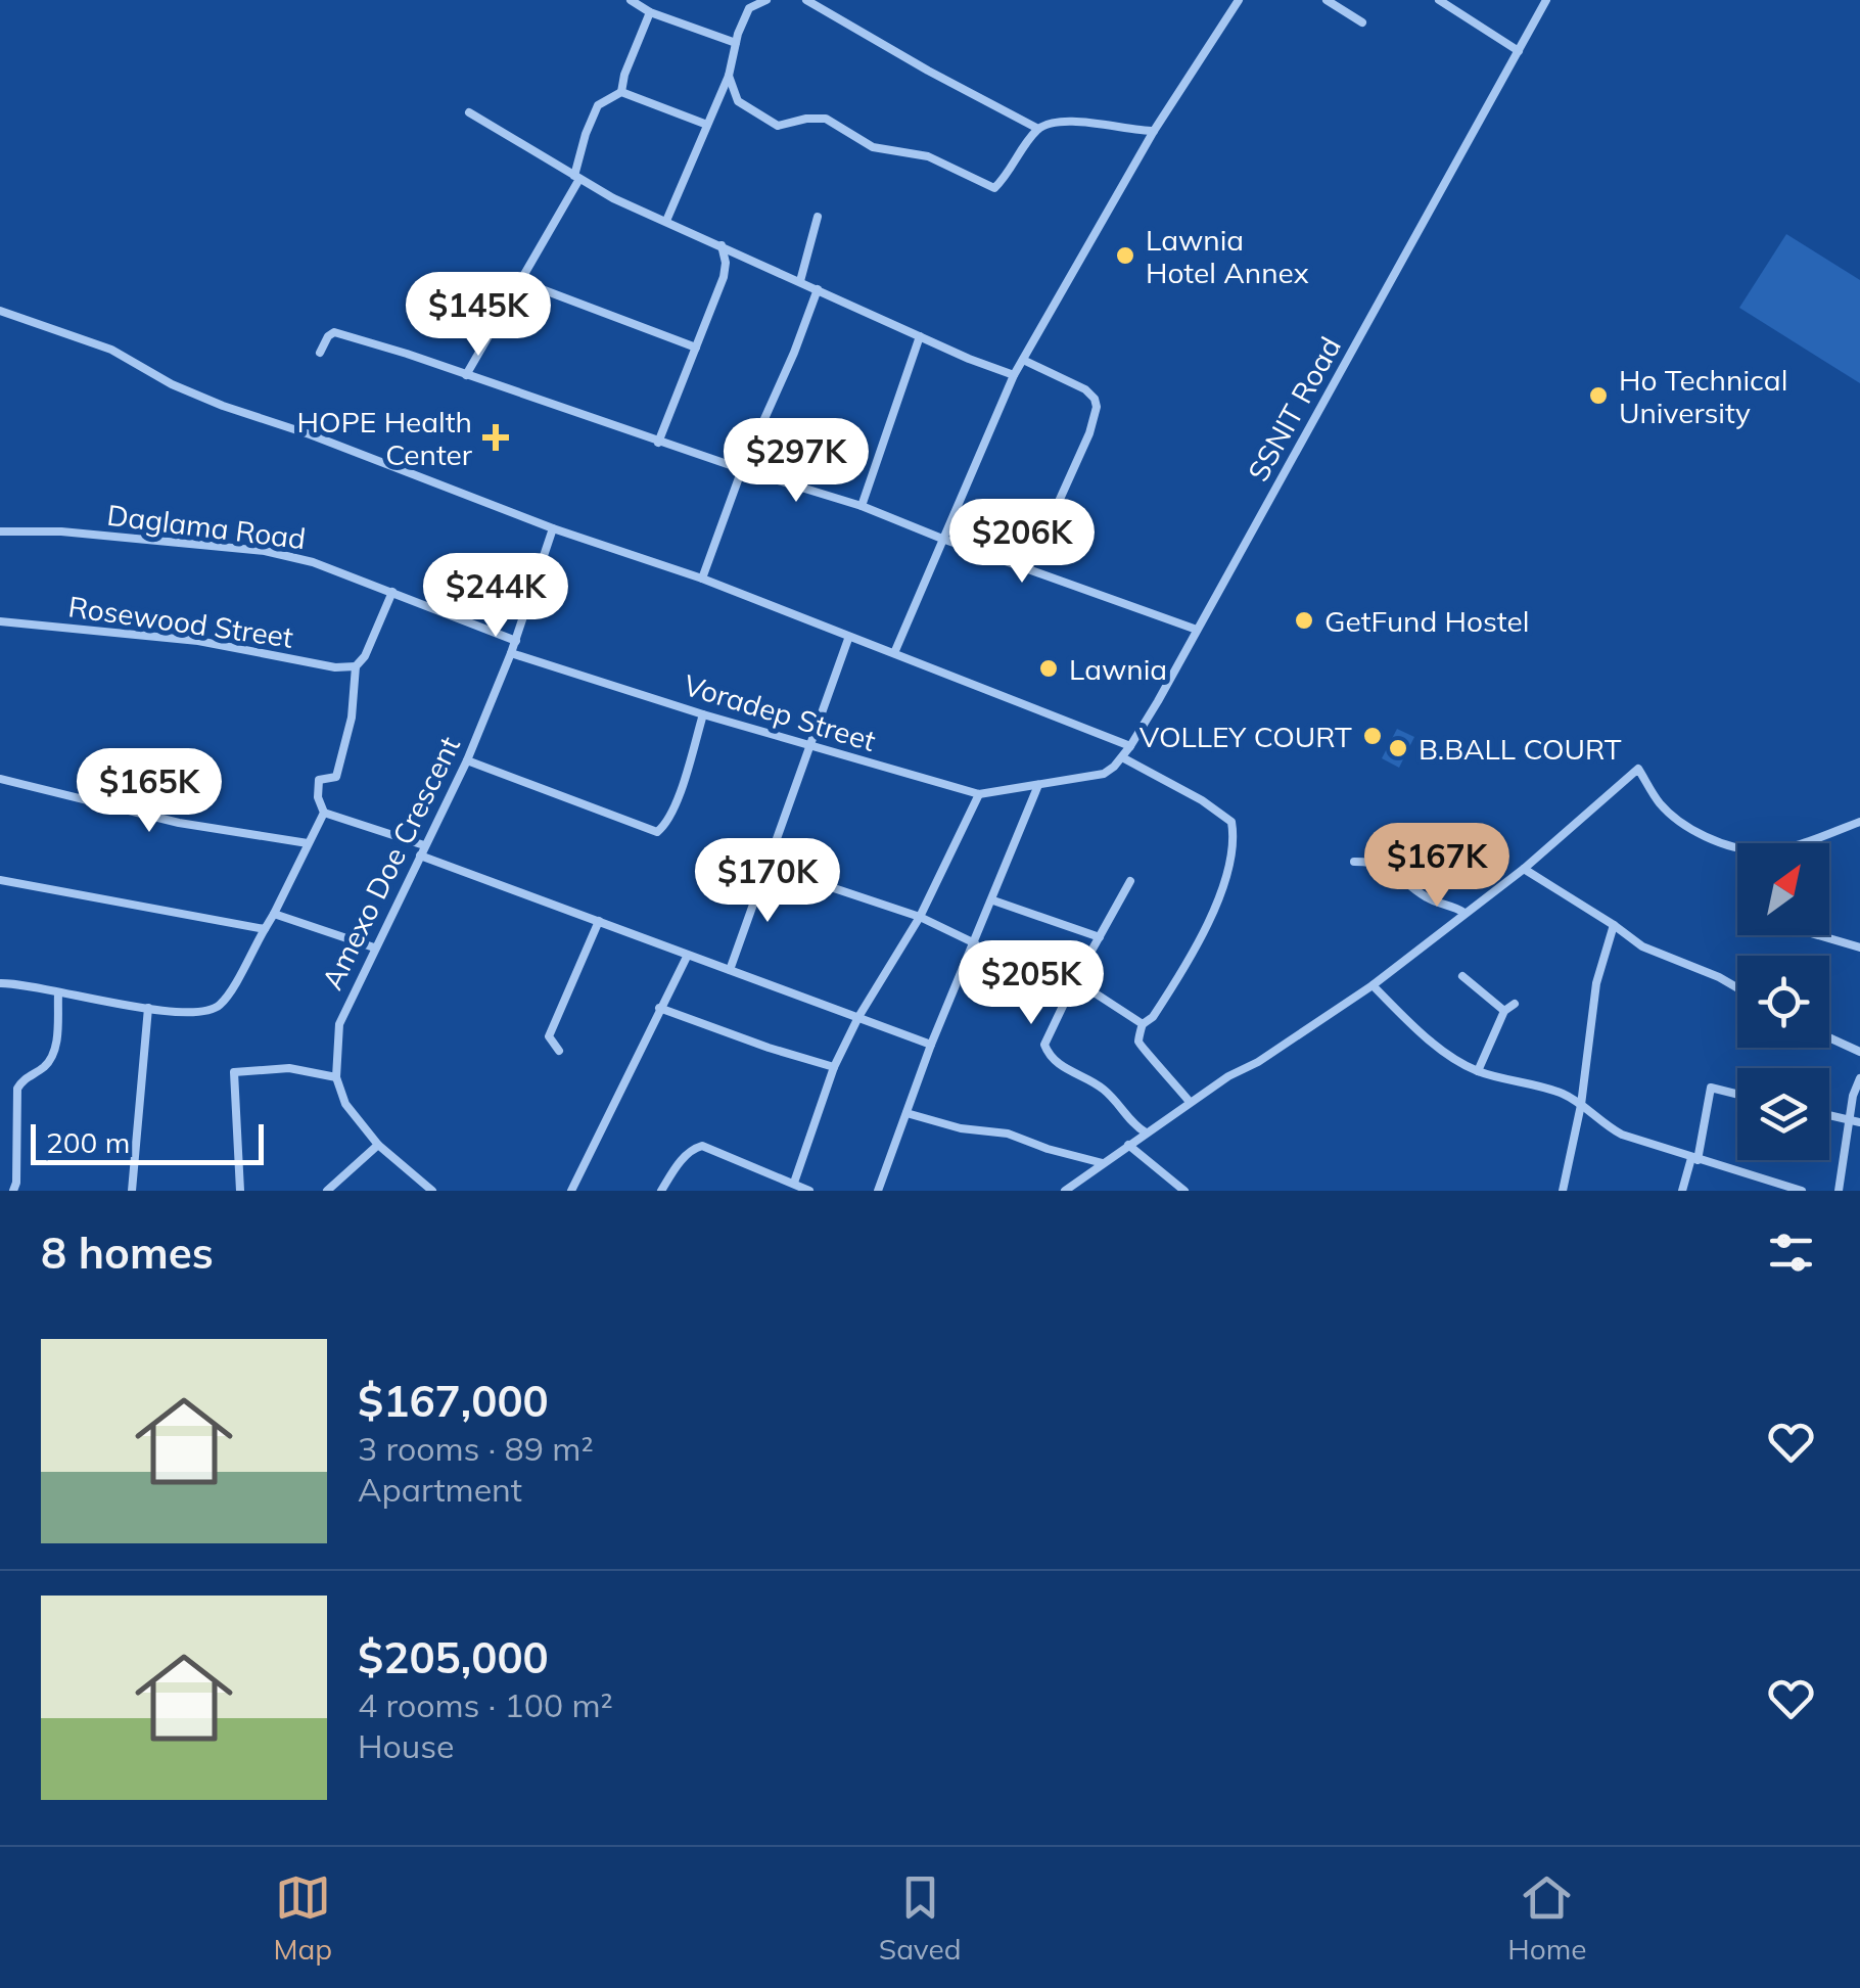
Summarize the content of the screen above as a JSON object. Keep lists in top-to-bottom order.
{
  "streets": {
    "street": [
      "SSNIT Road",
      "Daglama Road",
      "Rosewood Street",
      "Voradep Street",
      "Amexo Doe Crescent"
    ]
  },
  "crossings": [
    ["SSNIT Road", "Voradep Street"],
    ["Daglama Road", "Amexo Doe Crescent"],
    ["Voradep Street", "Amexo Doe Crescent"]
  ],
  "places": {
    "other": [
      "Lawnia Hotel Annex",
      "Ho Technical University",
      "GetFund Hostel",
      "Lawnia",
      "VOLLEY COURT",
      "B.BALL COURT"
    ],
    "health": ["HOPE Health Center"]
  },
  "scale_bar": "200 m",
  "north": "top right",
  "page": {
    "price": [
      "$145K",
      "$297K",
      "$206K",
      "$244K",
      "$165K",
      "$167K",
      "$170K",
      "$205K"
    ],
    "scale": "200 m",
    "heading": "8 homes",
    "list": [
      {
        "name": "$167,000",
        "note": "3 rooms · 89 m² · Apartment"
      },
      {
        "name": "$205,000",
        "note": "4 rooms · 100 m² · House"
      }
    ],
    "tabs": ["Map", "Saved", "Home"]
  }
}
